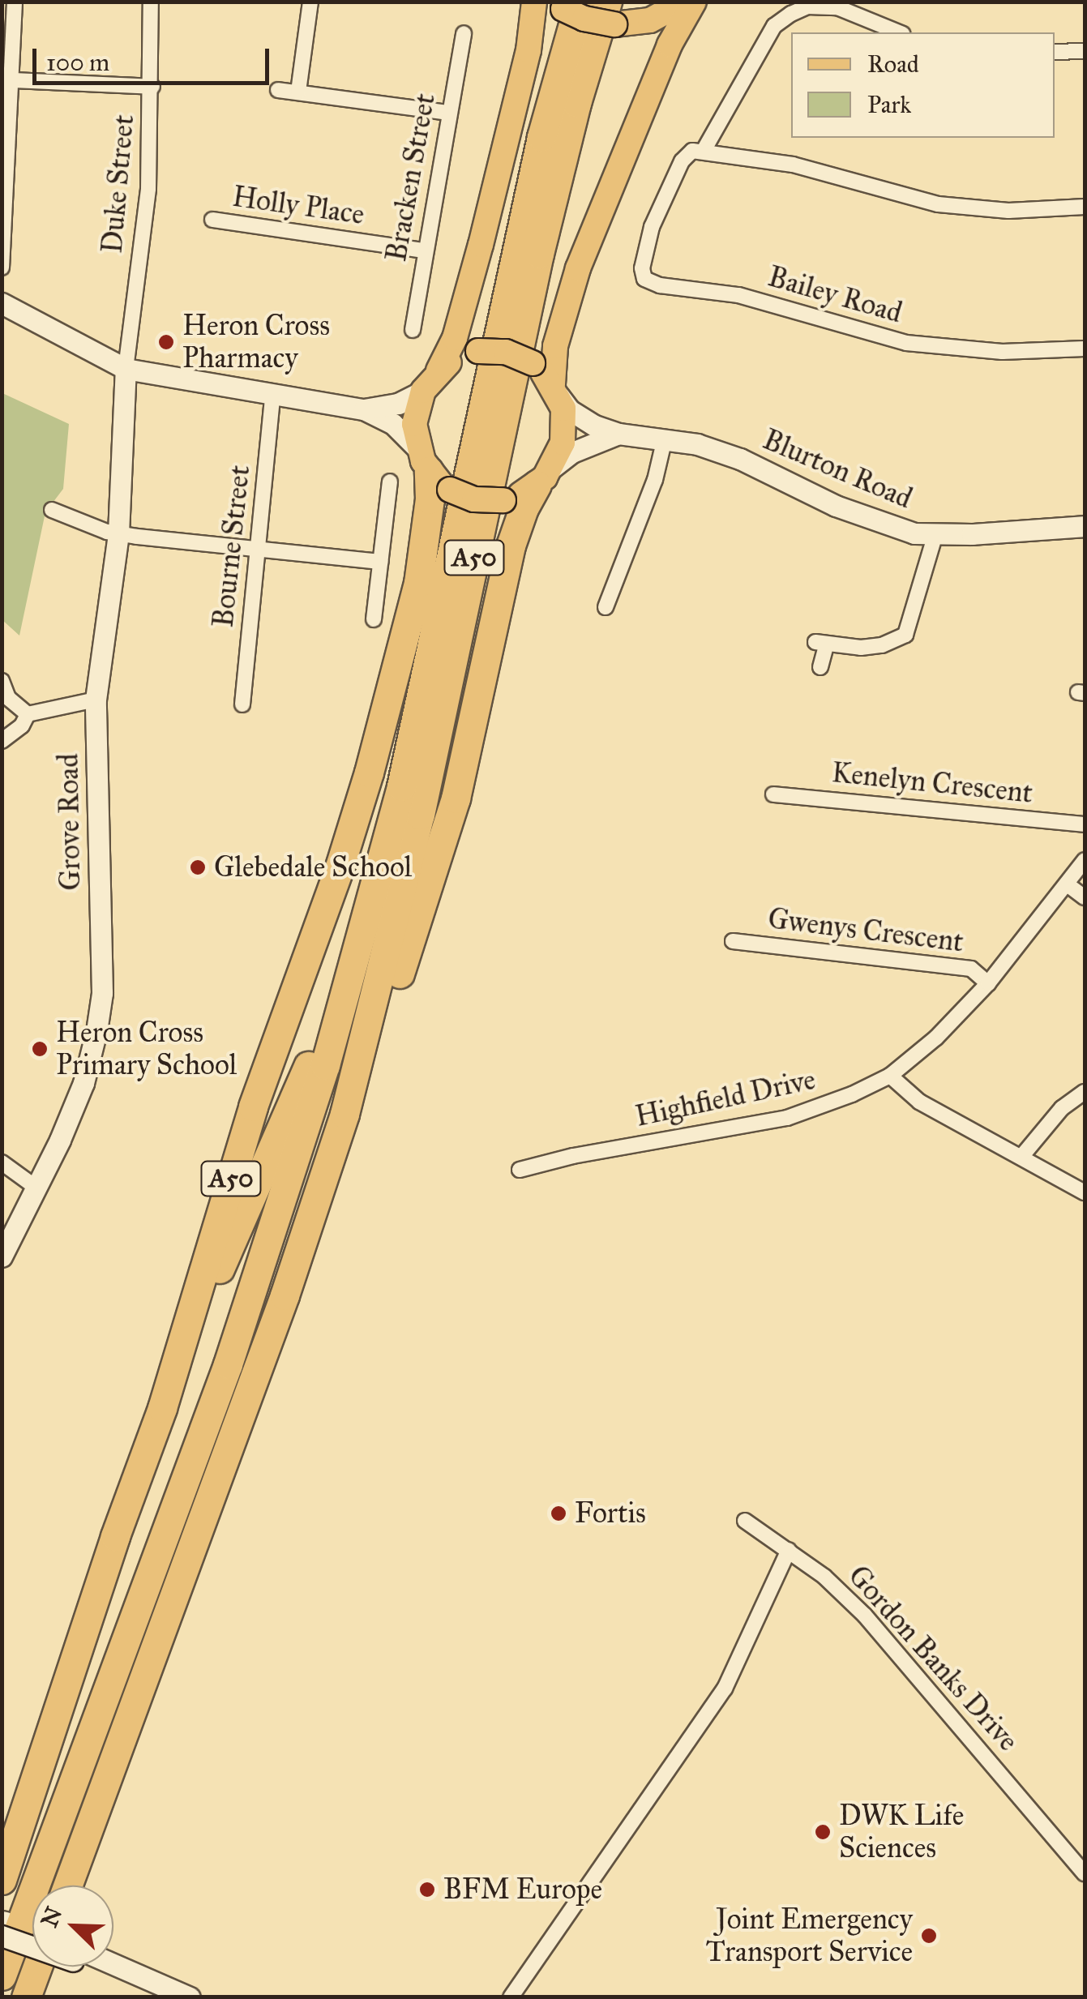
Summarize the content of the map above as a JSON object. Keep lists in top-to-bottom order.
{
  "streets": {
    "highway": ["A50"],
    "street": [
      "Bracken Street",
      "Duke Street",
      "Holly Place",
      "Bailey Road",
      "Blurton Road",
      "Bourne Street",
      "Kenelyn Crescent",
      "Grove Road",
      "Gwenys Crescent",
      "Highfield Drive",
      "Gordon Banks Drive"
    ]
  },
  "crossings": [
    ["Bracken Street", "Holly Place"],
    ["Duke Street", "Grove Road"],
    ["Blurton Road", "A50"],
    ["Gwenys Crescent", "Highfield Drive"]
  ],
  "places": [
    "Heron Cross Pharmacy",
    "Glebedale School",
    "Heron Cross Primary School",
    "Fortis",
    "DWK Life Sciences",
    "BFM Europe",
    "Joint Emergency Transport Service"
  ],
  "legend": ["Road", "Park"],
  "scale_bar": "100 m",
  "north": "top left"
}
